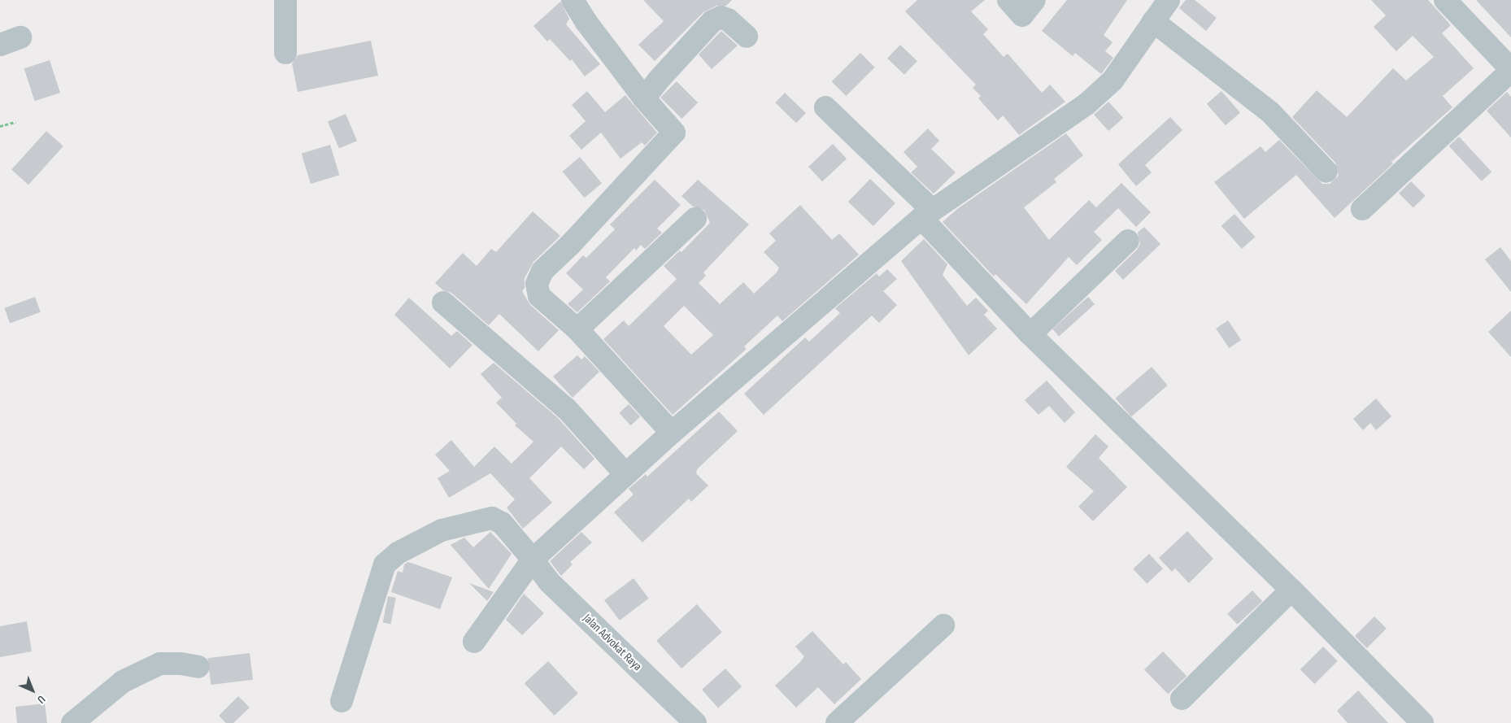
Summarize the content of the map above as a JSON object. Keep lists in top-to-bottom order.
{
  "streets": {
    "street": ["Jalan Advokat Raya"]
  },
  "north": "bottom right"
}
